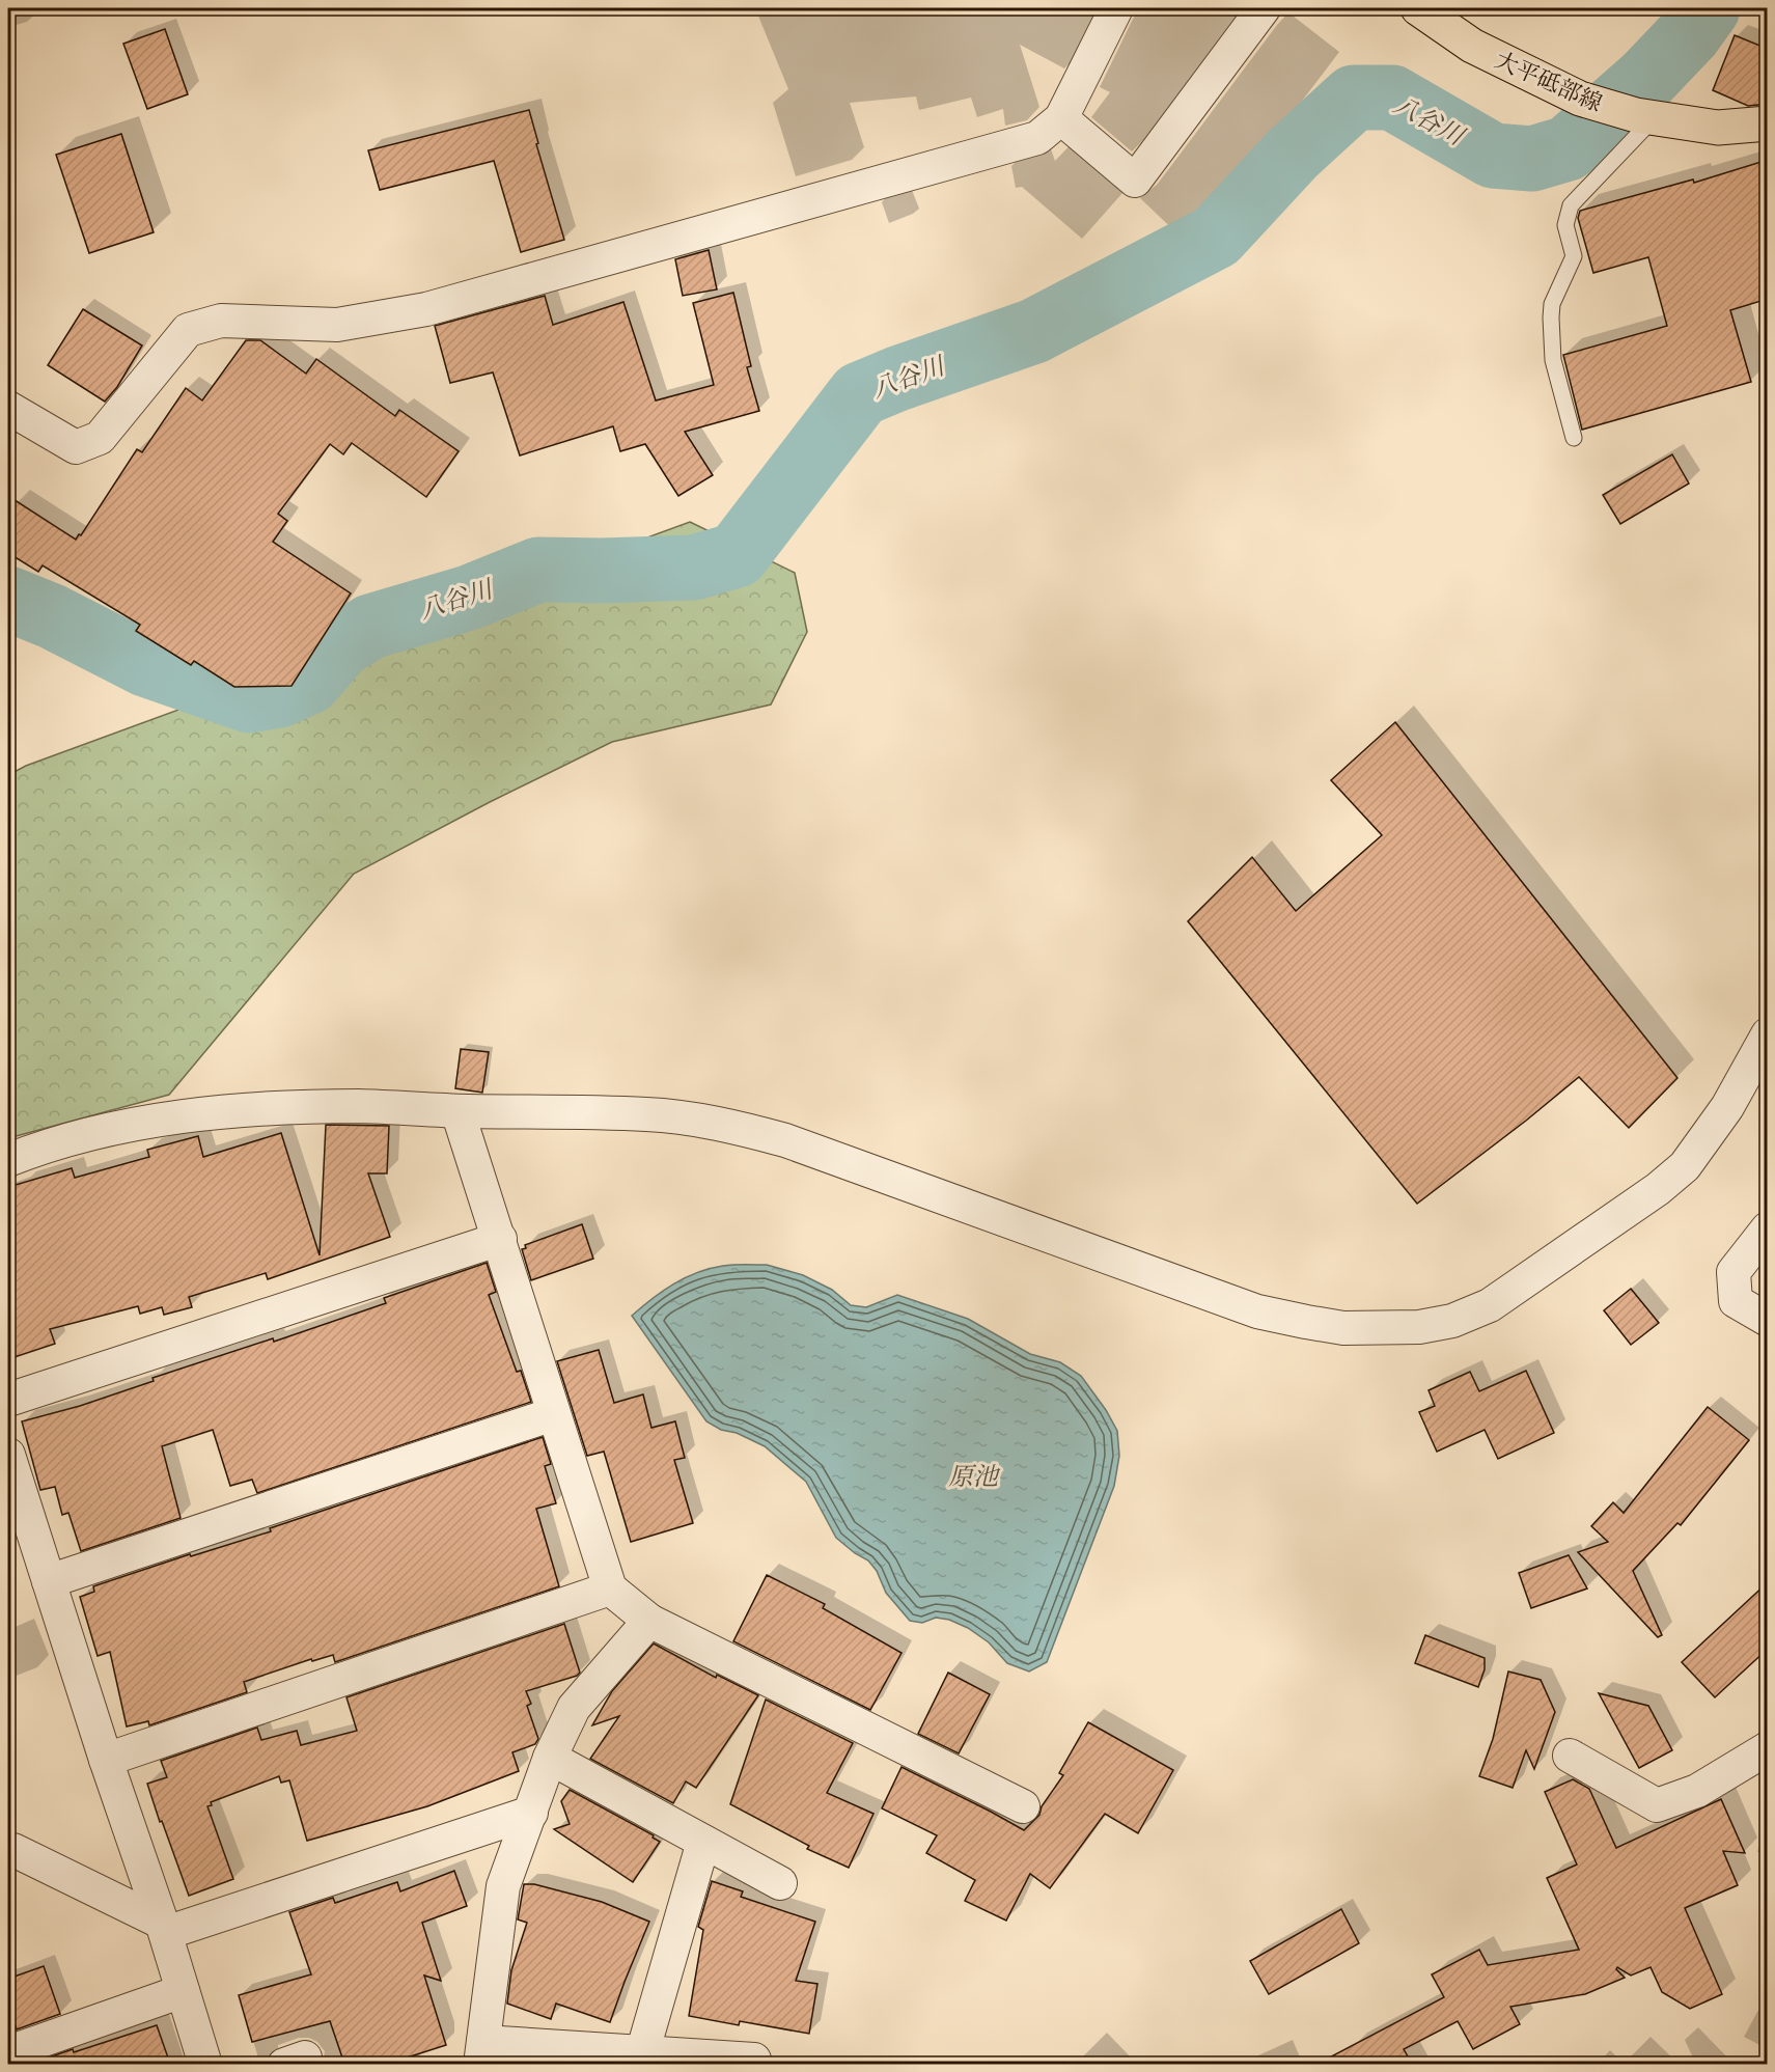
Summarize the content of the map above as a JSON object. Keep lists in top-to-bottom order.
{
  "streets": {
    "main road": ["大平砥部線"]
  },
  "water": ["八谷川", "原池"]
}
